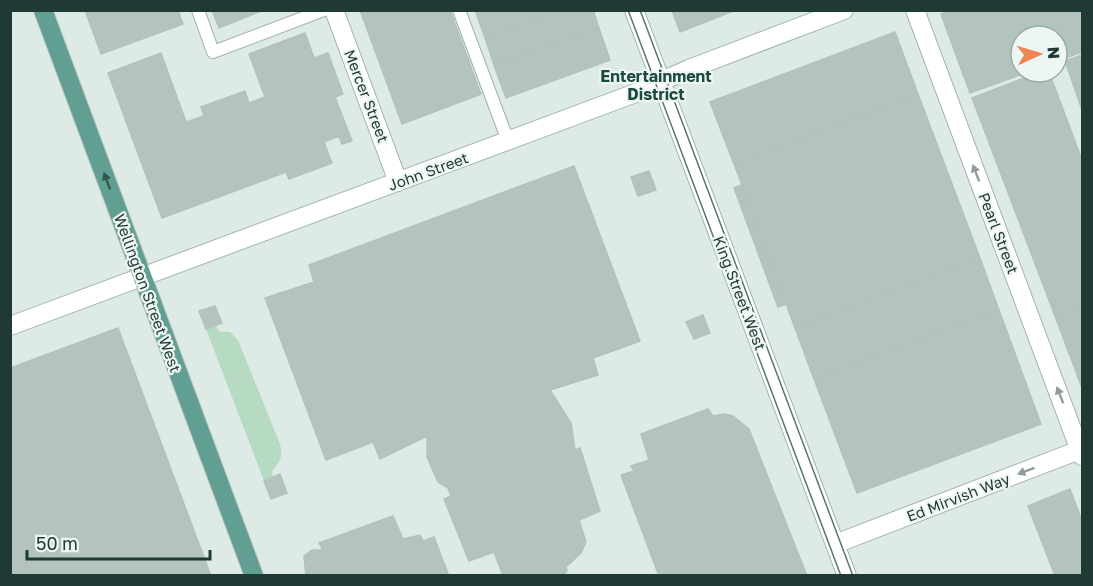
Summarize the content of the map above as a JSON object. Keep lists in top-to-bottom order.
{
  "streets": {
    "main road": ["Wellington Street West"],
    "street": [
      "Mercer Street",
      "John Street",
      "Pearl Street",
      "King Street West",
      "Ed Mirvish Way"
    ]
  },
  "crossings": [
    ["Mercer Street", "John Street"],
    ["John Street", "Wellington Street West"],
    ["John Street", "King Street West"],
    ["Pearl Street", "Ed Mirvish Way"],
    ["King Street West", "Ed Mirvish Way"]
  ],
  "one_way": ["Pearl Street", "Wellington Street West", "Ed Mirvish Way"],
  "districts": ["Entertainment District"],
  "scale_bar": "50 m",
  "north": "right"
}
